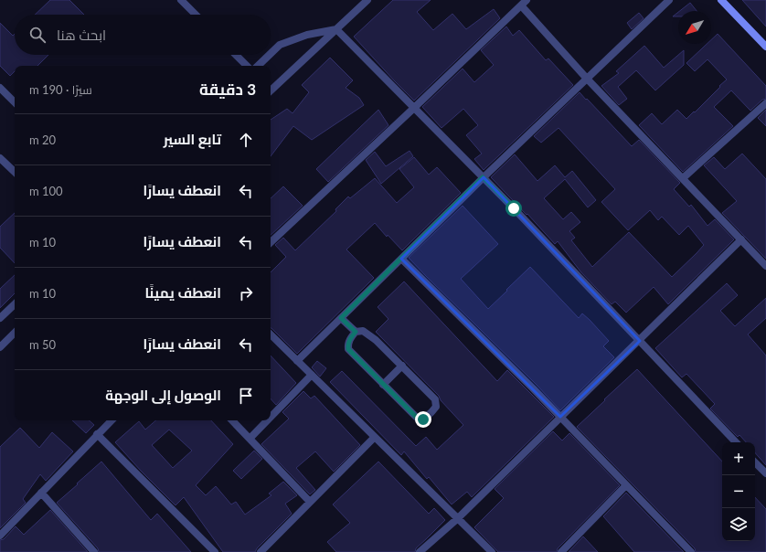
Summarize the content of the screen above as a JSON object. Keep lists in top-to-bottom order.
{
  "north": "bottom left",
  "page": {
    "search": "ابحث هنا",
    "heading": ["3 دقيقة", "سيرًا · 190 m"],
    "list": [
      ["تابع السير", "20 m"],
      ["انعطف يسارًا", "100 m"],
      ["انعطف يسارًا", "10 m"],
      ["انعطف يمينًا", "10 m"],
      ["انعطف يسارًا", "50 m"],
      "الوصول إلى الوجهة"
    ],
    "map_buttons": ["+", "−"]
  }
}
